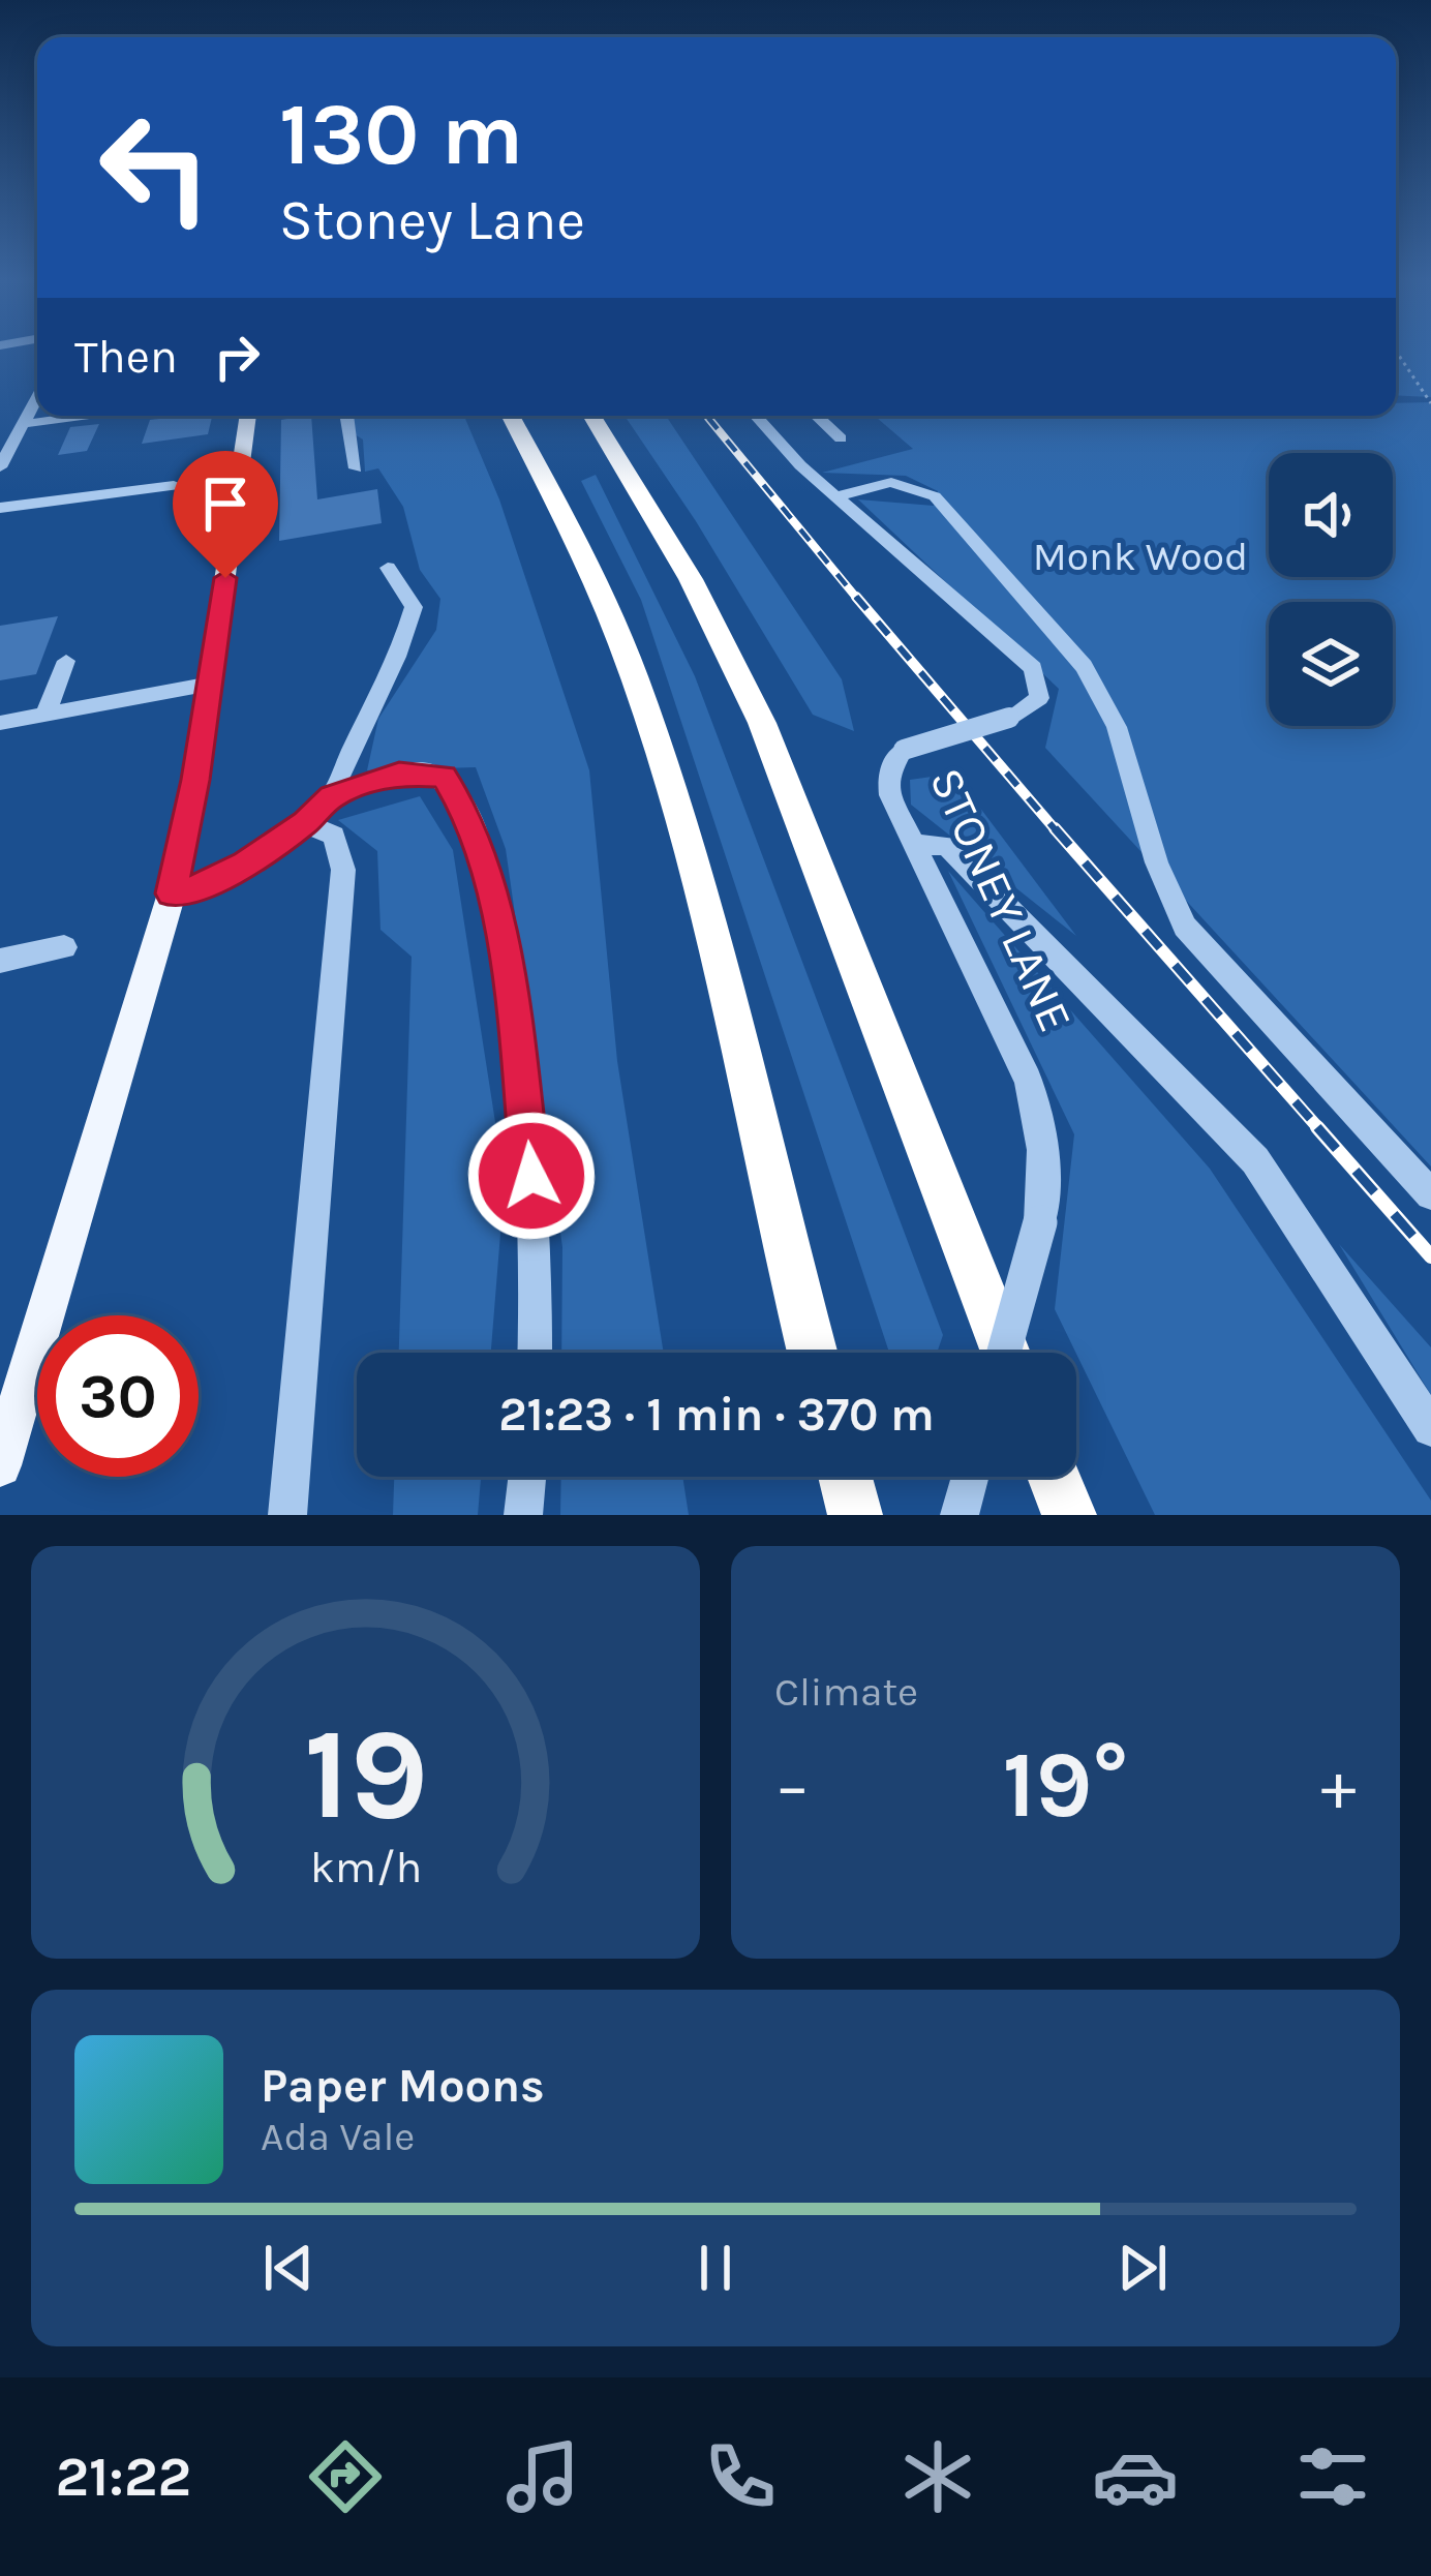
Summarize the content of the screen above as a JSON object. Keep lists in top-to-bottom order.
{
  "streets": {
    "street": ["STONEY LANE"]
  },
  "parks": ["Monk Wood"],
  "page": {
    "turn": ["130 m", "Stoney Lane"],
    "then": "Then",
    "limit": "30",
    "trip": "21:23 · 1 min · 370 m",
    "tile": "Climate",
    "heat": ["−", "19°", "+"],
    "song": ["Paper Moons", "Ada Vale"],
    "tabs": "21:22",
    "gauge": ["19", "km/h"]
  }
}
